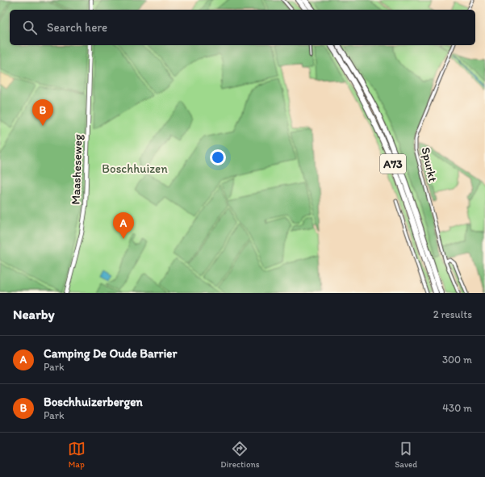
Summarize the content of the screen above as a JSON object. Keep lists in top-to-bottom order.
{
  "streets": {
    "highway": ["A73"],
    "main road": ["Maasheseweg"],
    "street": ["Spurkt"]
  },
  "parks": ["Boschhuizen"],
  "page": {
    "search": "Search here",
    "pins": ["B", "A"],
    "heading": ["Nearby", "2 results"],
    "list": [
      {
        "mark": "A",
        "name": "Camping De Oude Barrier",
        "note": "Park",
        "value": "300 m"
      },
      {
        "mark": "B",
        "name": "Boschhuizerbergen",
        "note": "Park",
        "value": "430 m"
      }
    ],
    "nav": ["Map", "Directions", "Saved"]
  }
}
